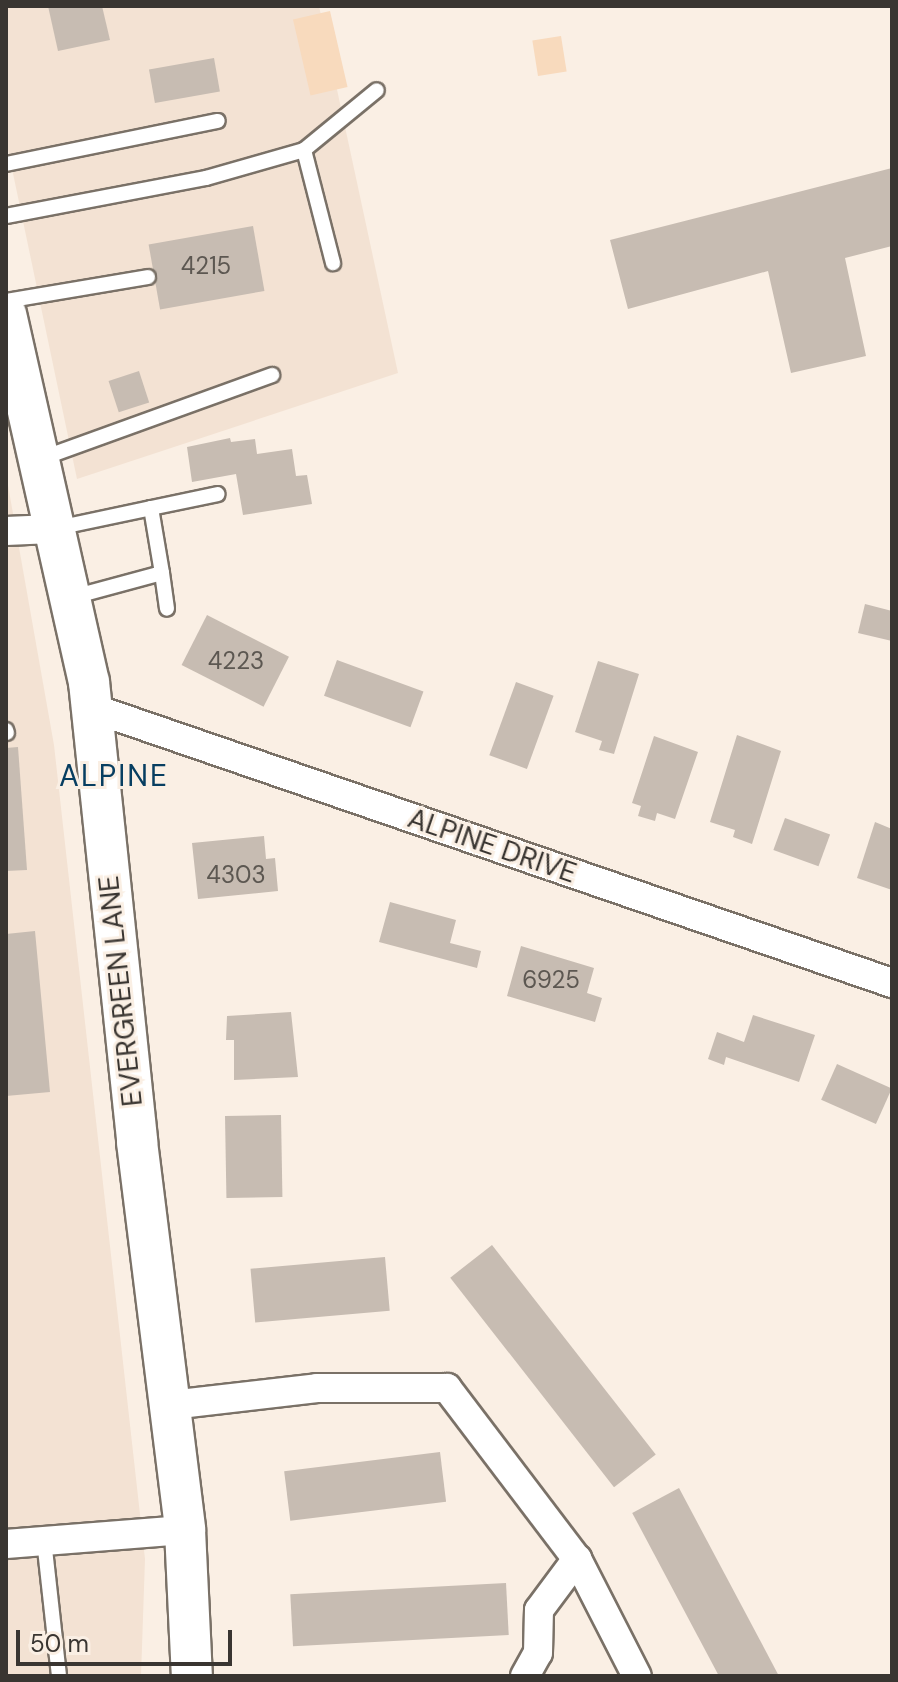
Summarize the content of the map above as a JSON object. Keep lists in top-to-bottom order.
{
  "streets": {
    "street": ["ALPINE DRIVE", "EVERGREEN LANE"]
  },
  "crossings": [
    ["ALPINE DRIVE", "EVERGREEN LANE"]
  ],
  "districts": ["ALPINE"],
  "house_numbers": [
    "4215",
    "4223",
    "4303",
    "6925"
  ],
  "scale_bar": "50 m"
}
